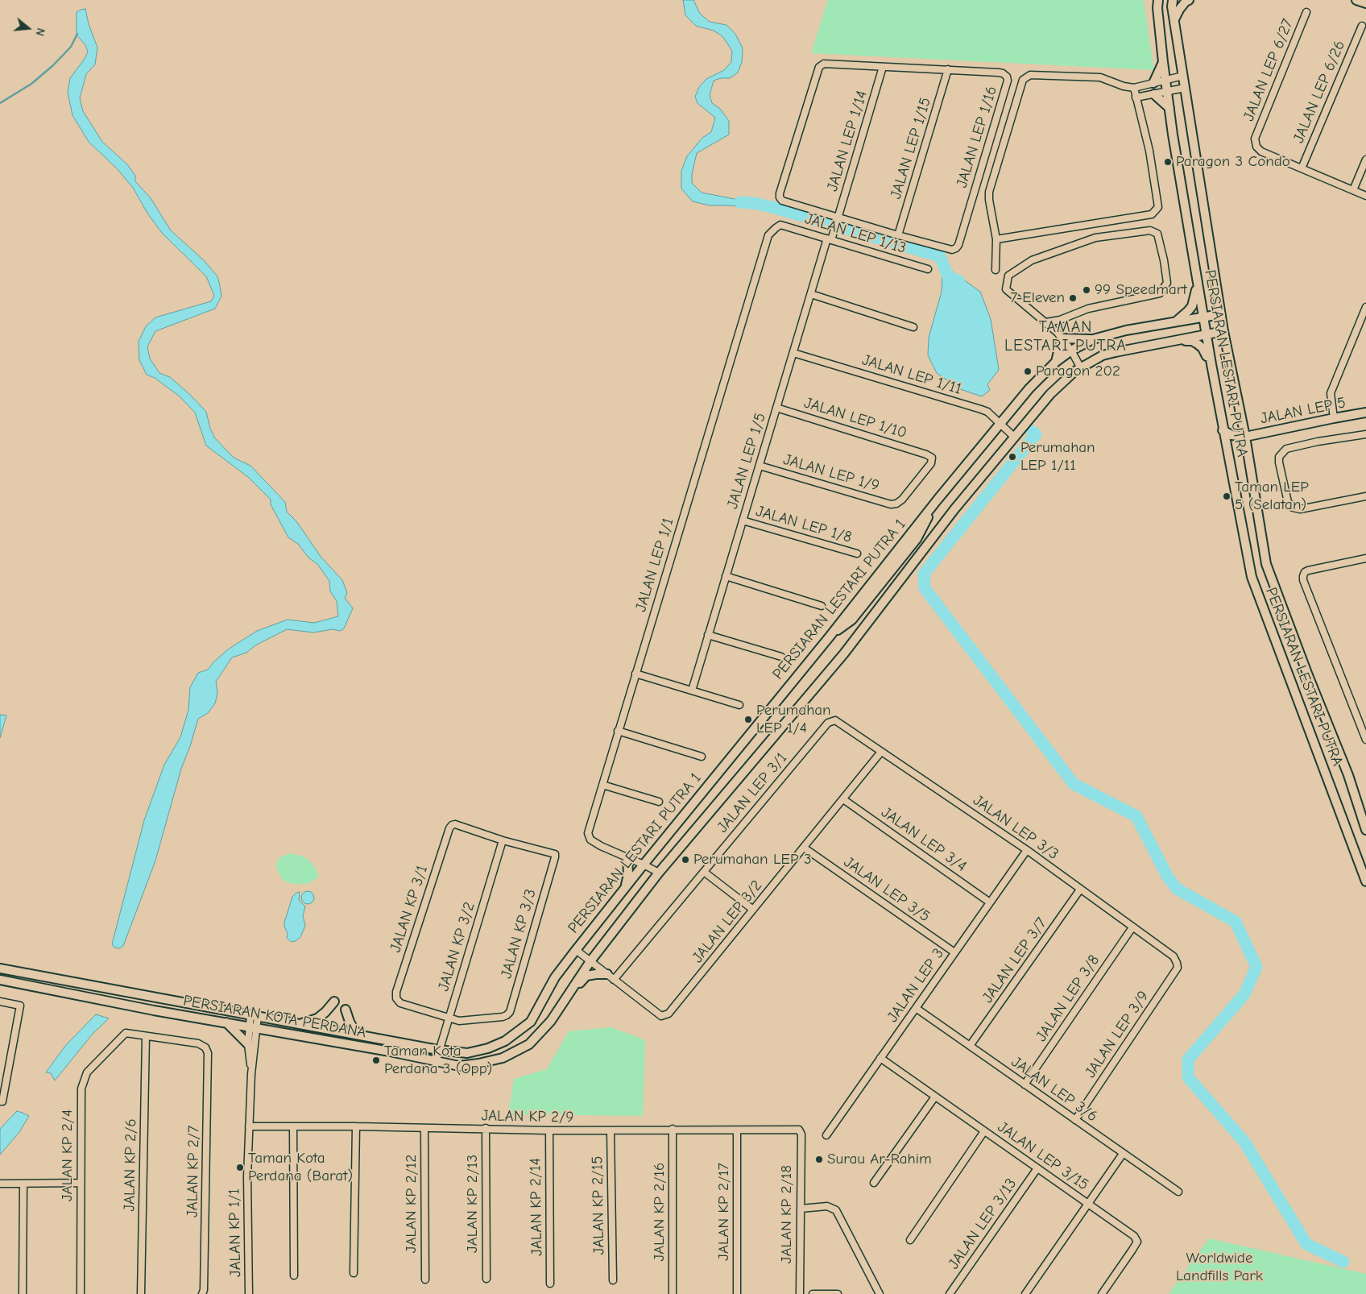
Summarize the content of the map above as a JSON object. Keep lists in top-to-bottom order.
{
  "streets": {
    "street": [
      "JALAN LEP 6/27",
      "JALAN LEP 6/26",
      "JALAN LEP 1/16",
      "JALAN LEP 1/14",
      "JALAN LEP 1/15",
      "JALAN LEP 1/13",
      "PERSIARAN LESTARI PUTRA",
      "JALAN LEP 1/11",
      "JALAN LEP 5",
      "JALAN LEP 1/10",
      "JALAN LEP 1/5",
      "JALAN LEP 1/9",
      "JALAN LEP 1/8",
      "JALAN LEP 1/1",
      "PERSIARAN LESTARI PUTRA 1",
      "JALAN LEP 3/1",
      "JALAN LEP 3/3",
      "JALAN LEP 3/4",
      "JALAN LEP 3/5",
      "JALAN KP 3/1",
      "JALAN LEP 3/2",
      "JALAN KP 3/3",
      "JALAN KP 3/2",
      "JALAN LEP 3/7",
      "JALAN LEP 3",
      "JALAN LEP 3/8",
      "PERSIARAN KOTA PERDANA",
      "JALAN LEP 3/9",
      "JALAN LEP 3/6",
      "JALAN KP 2/9",
      "JALAN KP 2/4",
      "JALAN LEP 3/15",
      "JALAN KP 2/6",
      "JALAN KP 2/7",
      "JALAN KP 2/12",
      "JALAN KP 2/13",
      "JALAN KP 2/15",
      "JALAN KP 2/14",
      "JALAN KP 2/16",
      "JALAN KP 2/17",
      "JALAN KP 2/18",
      "JALAN LEP 3/13",
      "JALAN KP 1/1"
    ]
  },
  "crossings": [
    ["JALAN LEP 6/27", "JALAN LEP 6/26"],
    ["JALAN LEP 1/16", "JALAN LEP 1/14"],
    ["JALAN LEP 1/16", "JALAN LEP 1/15"],
    ["JALAN LEP 1/14", "JALAN LEP 1/13"],
    ["JALAN LEP 1/14", "JALAN LEP 1/5"],
    ["JALAN LEP 1/13", "JALAN LEP 1/5"],
    ["JALAN LEP 1/13", "JALAN LEP 1/1"],
    ["PERSIARAN LESTARI PUTRA", "JALAN LEP 5"],
    ["PERSIARAN LESTARI PUTRA", "PERSIARAN LESTARI PUTRA 1"],
    ["JALAN LEP 1/11", "JALAN LEP 1/5"],
    ["JALAN LEP 1/11", "PERSIARAN LESTARI PUTRA 1"],
    ["JALAN LEP 1/10", "JALAN LEP 1/5"],
    ["JALAN LEP 1/10", "JALAN LEP 1/9"],
    ["JALAN LEP 1/5", "JALAN LEP 1/9"],
    ["JALAN LEP 1/5", "JALAN LEP 1/8"],
    ["JALAN LEP 1/1", "PERSIARAN LESTARI PUTRA 1"],
    ["PERSIARAN LESTARI PUTRA 1", "PERSIARAN KOTA PERDANA"],
    ["JALAN LEP 3/1", "JALAN LEP 3/3"],
    ["JALAN LEP 3/1", "JALAN LEP 3/2"],
    ["JALAN LEP 3/3", "JALAN LEP 3/2"],
    ["JALAN LEP 3/3", "JALAN LEP 3/7"],
    ["JALAN LEP 3/3", "JALAN LEP 3"],
    ["JALAN LEP 3/3", "JALAN LEP 3/8"],
    ["JALAN LEP 3/3", "JALAN LEP 3/9"],
    ["JALAN LEP 3/4", "JALAN LEP 3/2"],
    ["JALAN LEP 3/4", "JALAN LEP 3"],
    ["JALAN LEP 3/5", "JALAN LEP 3/2"],
    ["JALAN LEP 3/5", "JALAN LEP 3"],
    ["JALAN KP 3/1", "JALAN KP 3/3"],
    ["JALAN KP 3/1", "JALAN KP 3/2"],
    ["JALAN KP 3/3", "JALAN KP 3/2"],
    ["JALAN KP 3/2", "PERSIARAN KOTA PERDANA"],
    ["JALAN LEP 3/7", "JALAN LEP 3/6"],
    ["JALAN LEP 3", "JALAN LEP 3/6"],
    ["JALAN LEP 3", "JALAN LEP 3/15"],
    ["JALAN LEP 3/8", "JALAN LEP 3/6"],
    ["PERSIARAN KOTA PERDANA", "JALAN KP 1/1"],
    ["JALAN LEP 3/9", "JALAN LEP 3/6"],
    ["JALAN KP 2/9", "JALAN KP 2/12"],
    ["JALAN KP 2/9", "JALAN KP 2/13"],
    ["JALAN KP 2/9", "JALAN KP 2/15"],
    ["JALAN KP 2/9", "JALAN KP 2/14"],
    ["JALAN KP 2/9", "JALAN KP 2/16"],
    ["JALAN KP 2/9", "JALAN KP 2/17"],
    ["JALAN KP 2/9", "JALAN KP 2/18"],
    ["JALAN KP 2/9", "JALAN KP 1/1"],
    ["JALAN KP 2/4", "JALAN KP 2/6"],
    ["JALAN KP 2/4", "JALAN KP 2/7"],
    ["JALAN LEP 3/15", "JALAN LEP 3/13"],
    ["JALAN KP 2/6", "JALAN KP 2/7"]
  ],
  "districts": ["TAMAN LESTARI PUTRA"],
  "parks": ["Worldwide Landfills Park"],
  "places": [
    "Paragon 3 Condo",
    "99 Speedmart",
    "7-Eleven",
    "Paragon 202",
    "Perumahan LEP 1/11",
    "Taman LEP 5 (Selatan)",
    "Perumahan LEP 1/4",
    "Perumahan LEP 3",
    "Taman Kota Perdana 3 (Opp)",
    "Surau Ar-Rahim",
    "Taman Kota Perdana (Barat)"
  ],
  "north": "right"
}
